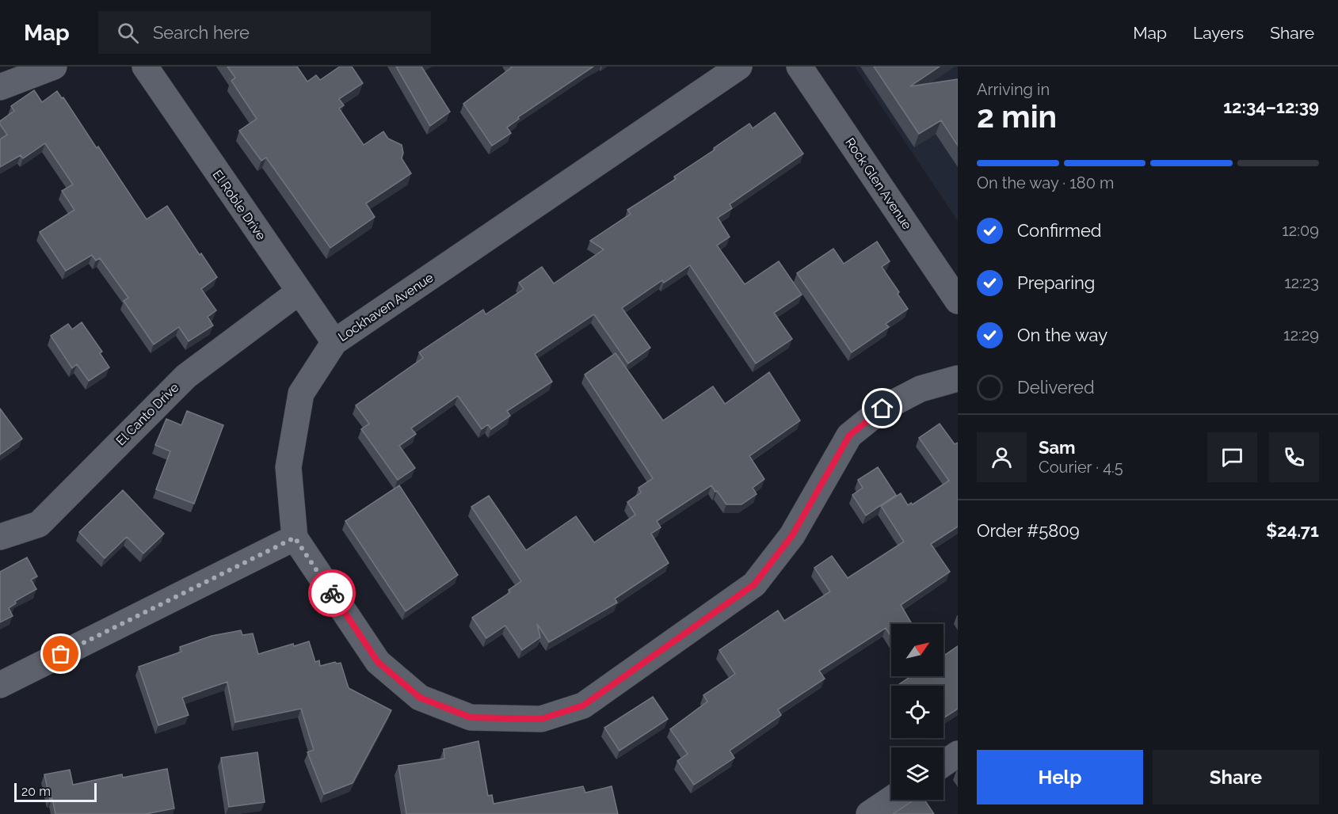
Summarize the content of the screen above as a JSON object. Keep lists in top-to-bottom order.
{
  "streets": {
    "street": [
      "Rock Glen Avenue",
      "El Roble Drive",
      "Lockhaven Avenue",
      "El Canto Drive"
    ]
  },
  "crossings": [
    ["El Roble Drive", "Lockhaven Avenue"],
    ["El Roble Drive", "El Canto Drive"]
  ],
  "scale_bar": "20 m",
  "north": "top right",
  "page": {
    "header": "Map",
    "search": "Search here",
    "nav": ["Map", "Layers", "Share"],
    "heading": ["2 min", "Arriving in", "12:34–12:39"],
    "panel": [
      "Sam",
      "Courier · 4.5",
      "Order #5809",
      "$24.71"
    ],
    "bar": "On the way · 180 m",
    "list": [
      ["Confirmed", "12:09"],
      ["Preparing", "12:23"],
      ["On the way", "12:29"],
      "Delivered"
    ],
    "buttons": ["Help", "Share"],
    "scale": "20 m"
  }
}
